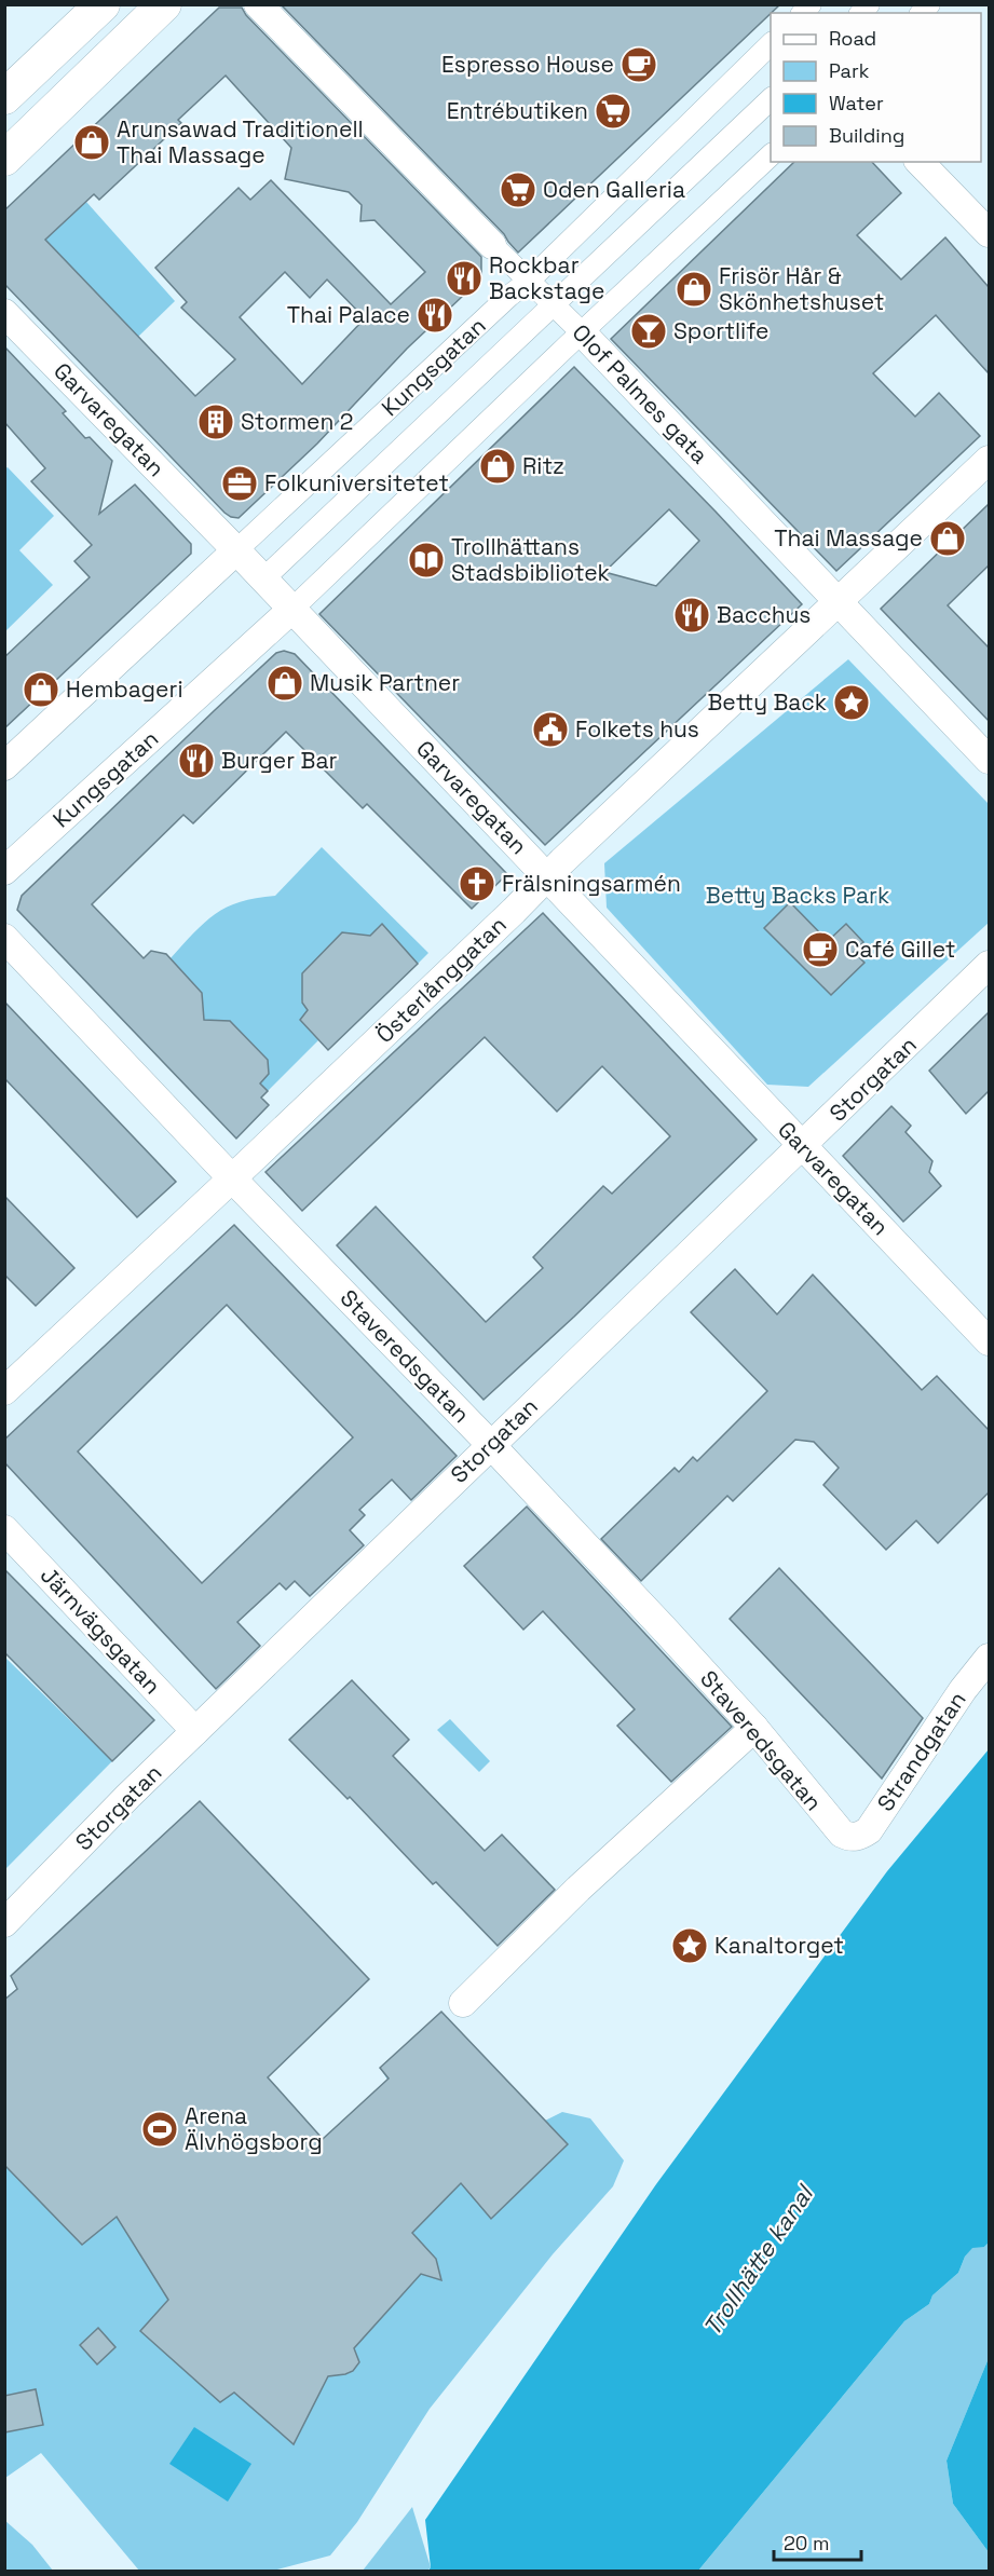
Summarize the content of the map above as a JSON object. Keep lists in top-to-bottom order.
{
  "streets": {
    "street": [
      "Kungsgatan",
      "Olof Palmes gata",
      "Garvaregatan",
      "Österlånggatan",
      "Storgatan",
      "Staveredsgatan",
      "Järnvägsgatan",
      "Strandgatan"
    ]
  },
  "crossings": [
    ["Kungsgatan", "Olof Palmes gata"],
    ["Kungsgatan", "Garvaregatan"],
    ["Olof Palmes gata", "Österlånggatan"],
    ["Garvaregatan", "Österlånggatan"],
    ["Garvaregatan", "Storgatan"],
    ["Österlånggatan", "Staveredsgatan"],
    ["Storgatan", "Staveredsgatan"],
    ["Storgatan", "Järnvägsgatan"],
    ["Staveredsgatan", "Strandgatan"]
  ],
  "water": ["Trollhätte kanal"],
  "parks": ["Betty Backs Park"],
  "places": {
    "cafe": ["Espresso House", "Café Gillet"],
    "supermarket": ["Entrébutiken", "Oden Galleria"],
    "shop": [
      "Arunsawad Traditionell Thai Massage",
      "Frisör Hår & Skönhetshuset",
      "Ritz",
      "Thai Massage",
      "Musik Partner",
      "Hembageri"
    ],
    "restaurant": [
      "Rockbar Backstage",
      "Thai Palace",
      "Bacchus",
      "Burger Bar"
    ],
    "bar": ["Sportlife"],
    "building": ["Stormen 2"],
    "office": ["Folkuniversitetet"],
    "library": ["Trollhättans Stadsbibliotek"],
    "place": ["Betty Back", "Kanaltorget"],
    "public building": ["Folkets hus"],
    "church": ["Frälsningsarmén"],
    "sports": ["Arena Älvhögsborg"]
  },
  "legend": [
    "Road",
    "Park",
    "Water",
    "Building"
  ],
  "scale_bar": "20 m"
}
